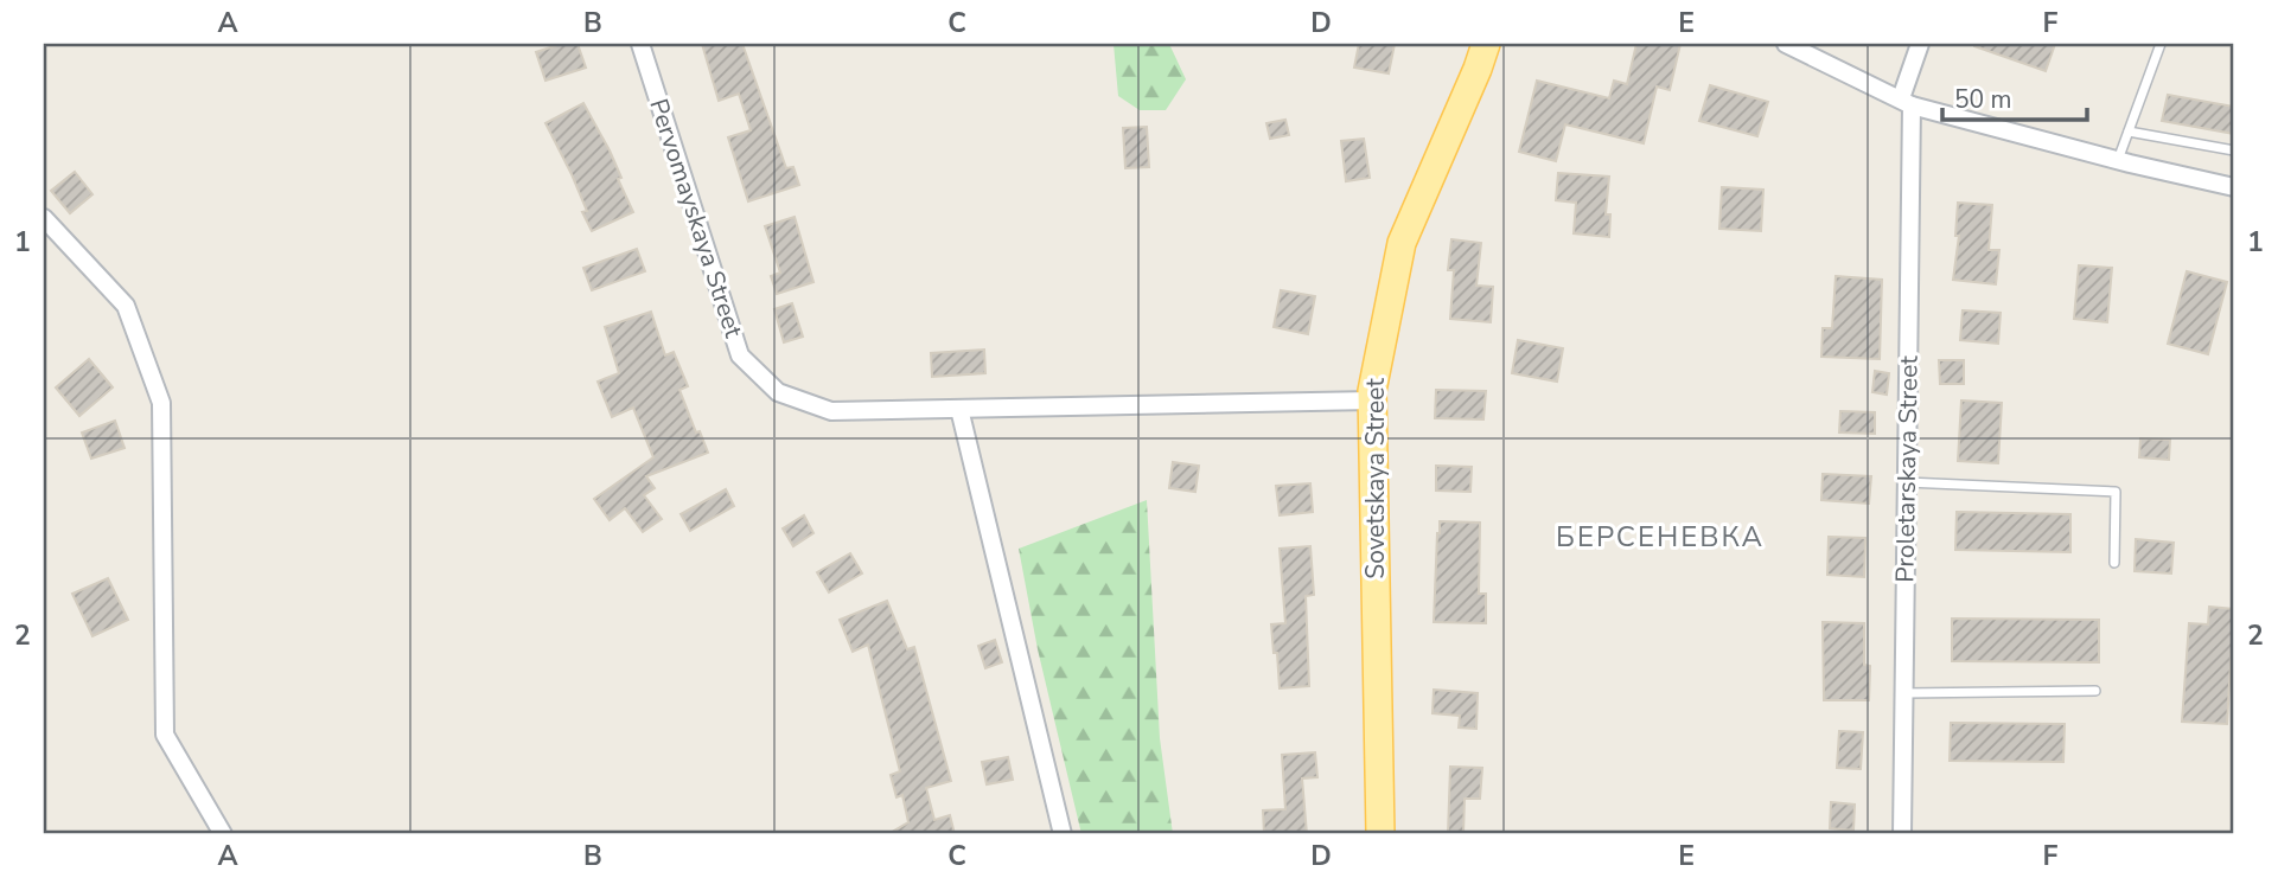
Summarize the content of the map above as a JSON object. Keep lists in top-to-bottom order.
{
  "streets": {
    "main road": ["Sovetskaya Street"],
    "street": ["Pervomayskaya Street", "Proletarskaya Street"]
  },
  "crossings": [
    ["Pervomayskaya Street", "Sovetskaya Street"]
  ],
  "districts": ["БЕРСЕНЕВКА"],
  "scale_bar": "50 m",
  "grid": {
    "columns": [
      "A",
      "B",
      "C",
      "D",
      "E",
      "F"
    ],
    "rows": ["1", "2"]
  }
}
